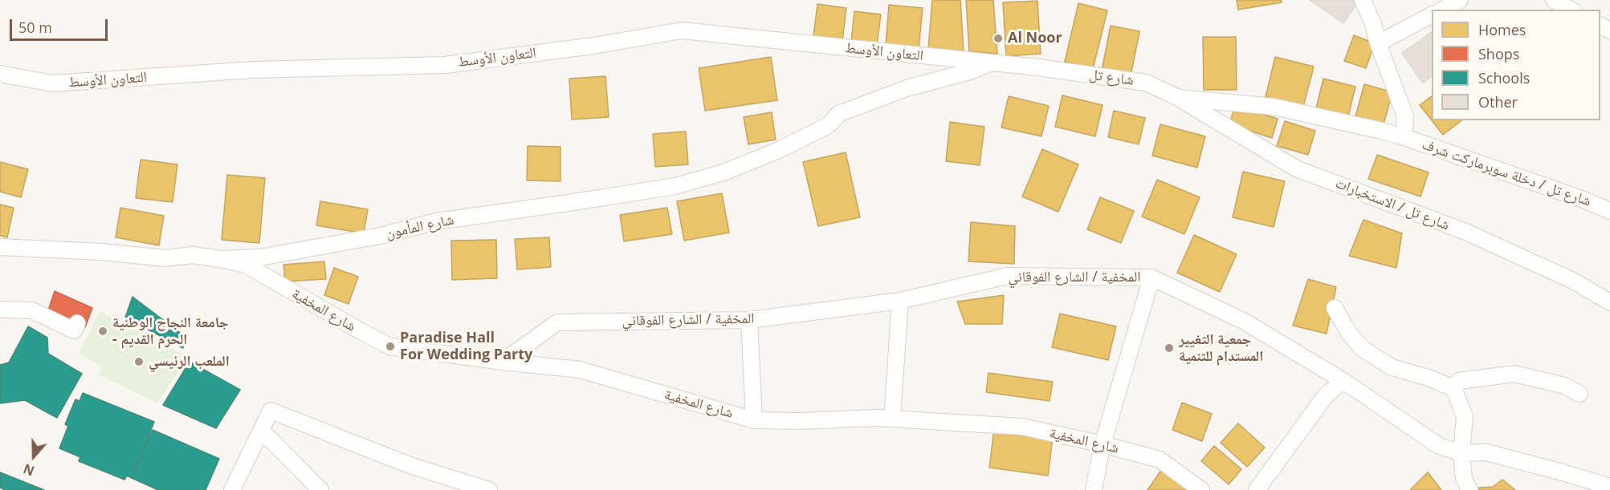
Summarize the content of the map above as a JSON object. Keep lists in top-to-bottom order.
{
  "streets": {
    "street": [
      "التعاون الأوسط",
      "شارع تل",
      "شارع تل / دخلة سوبرماركت شرف",
      "شارع تل / الاستخبارات",
      "شارع المأمون",
      "المخفية / الشارع الفوقاني",
      "شارع المخفية"
    ]
  },
  "crossings": [
    ["التعاون الأوسط", "شارع تل"],
    ["شارع تل", "شارع تل / دخلة سوبرماركت شرف"],
    ["شارع تل", "شارع تل / الاستخبارات"],
    ["شارع تل", "شارع المأمون"],
    ["شارع المأمون", "شارع المخفية"],
    ["المخفية / الشارع الفوقاني", "شارع المخفية"]
  ],
  "places": [
    "Al Noor",
    "جامعة النجاح الوطنية - الحرم القديم",
    "Paradise Hall For Wedding Party",
    "جمعية التغيير المستدام للتنمية",
    "الملعب الرئيسي"
  ],
  "legend": [
    "Homes",
    "Shops",
    "Schools",
    "Other"
  ],
  "scale_bar": "50 m",
  "north": "bottom"
}
